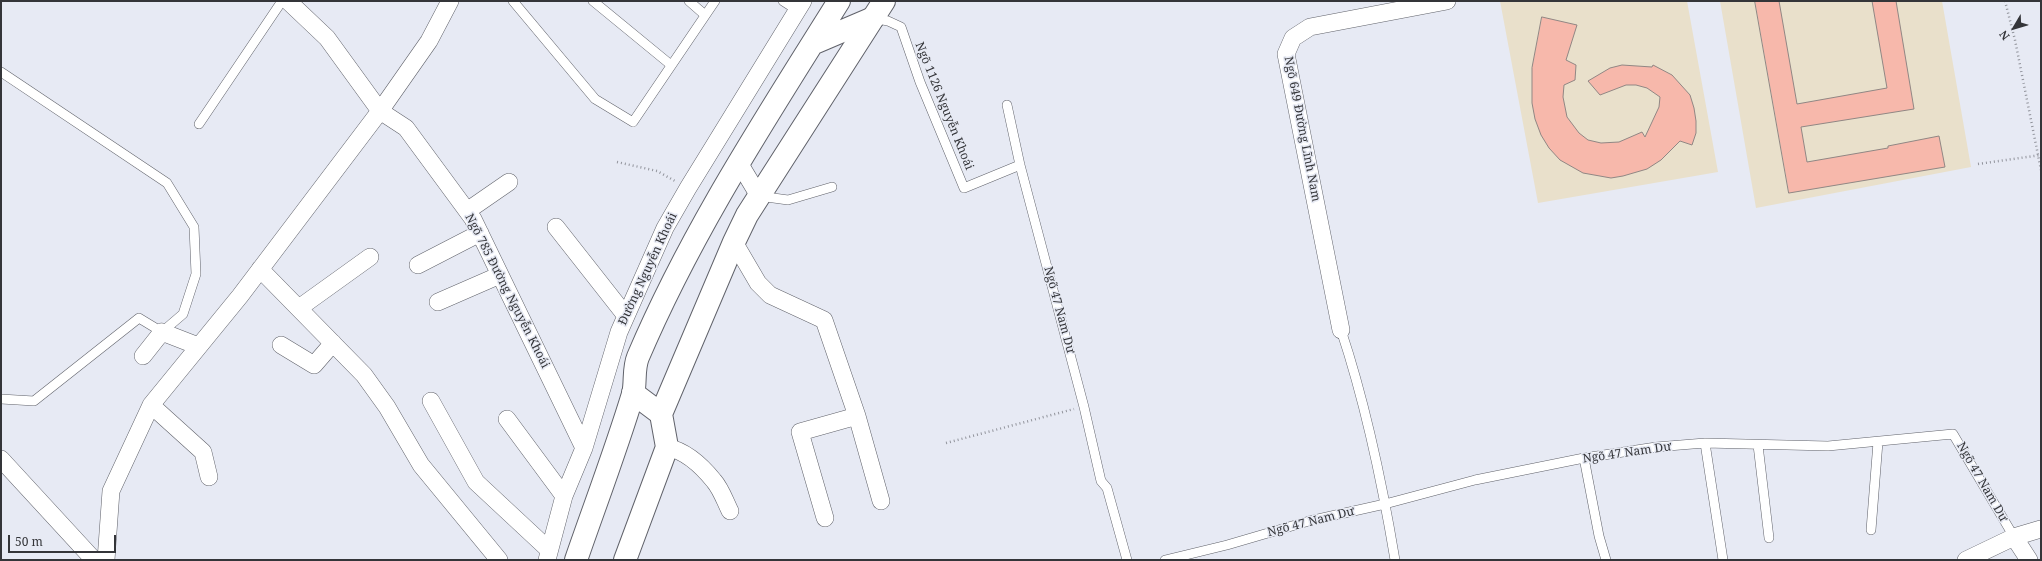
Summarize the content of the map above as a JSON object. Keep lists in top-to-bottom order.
{
  "streets": {
    "street": [
      "Ngõ 649 Đường Lĩnh Nam",
      "Đường Nguyễn Khoái",
      "Ngõ 785 Đường Nguyễn Khoái",
      "Ngõ 47 Nam Dư"
    ],
    "lane": ["Ngõ 1126 Nguyễn Khoái"]
  },
  "crossings": [
    ["Ngõ 1126 Nguyễn Khoái", "Ngõ 47 Nam Dư"],
    ["Đường Nguyễn Khoái", "Ngõ 785 Đường Nguyễn Khoái"]
  ],
  "scale_bar": "50 m",
  "north": "bottom left"
}
